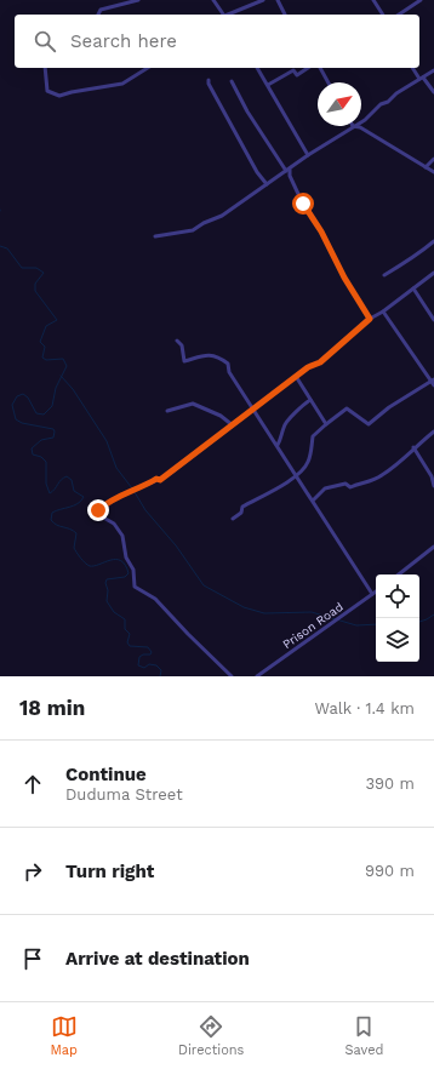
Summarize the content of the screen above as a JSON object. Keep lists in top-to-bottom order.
{
  "streets": {
    "street": ["Prison Road"]
  },
  "north": "top right",
  "page": {
    "search": "Search here",
    "heading": ["18 min", "Walk · 1.4 km"],
    "list": [
      ["Continue", "Duduma Street", "390 m"],
      ["Turn right", "990 m"],
      "Arrive at destination"
    ],
    "nav": ["Map", "Directions", "Saved"]
  }
}
